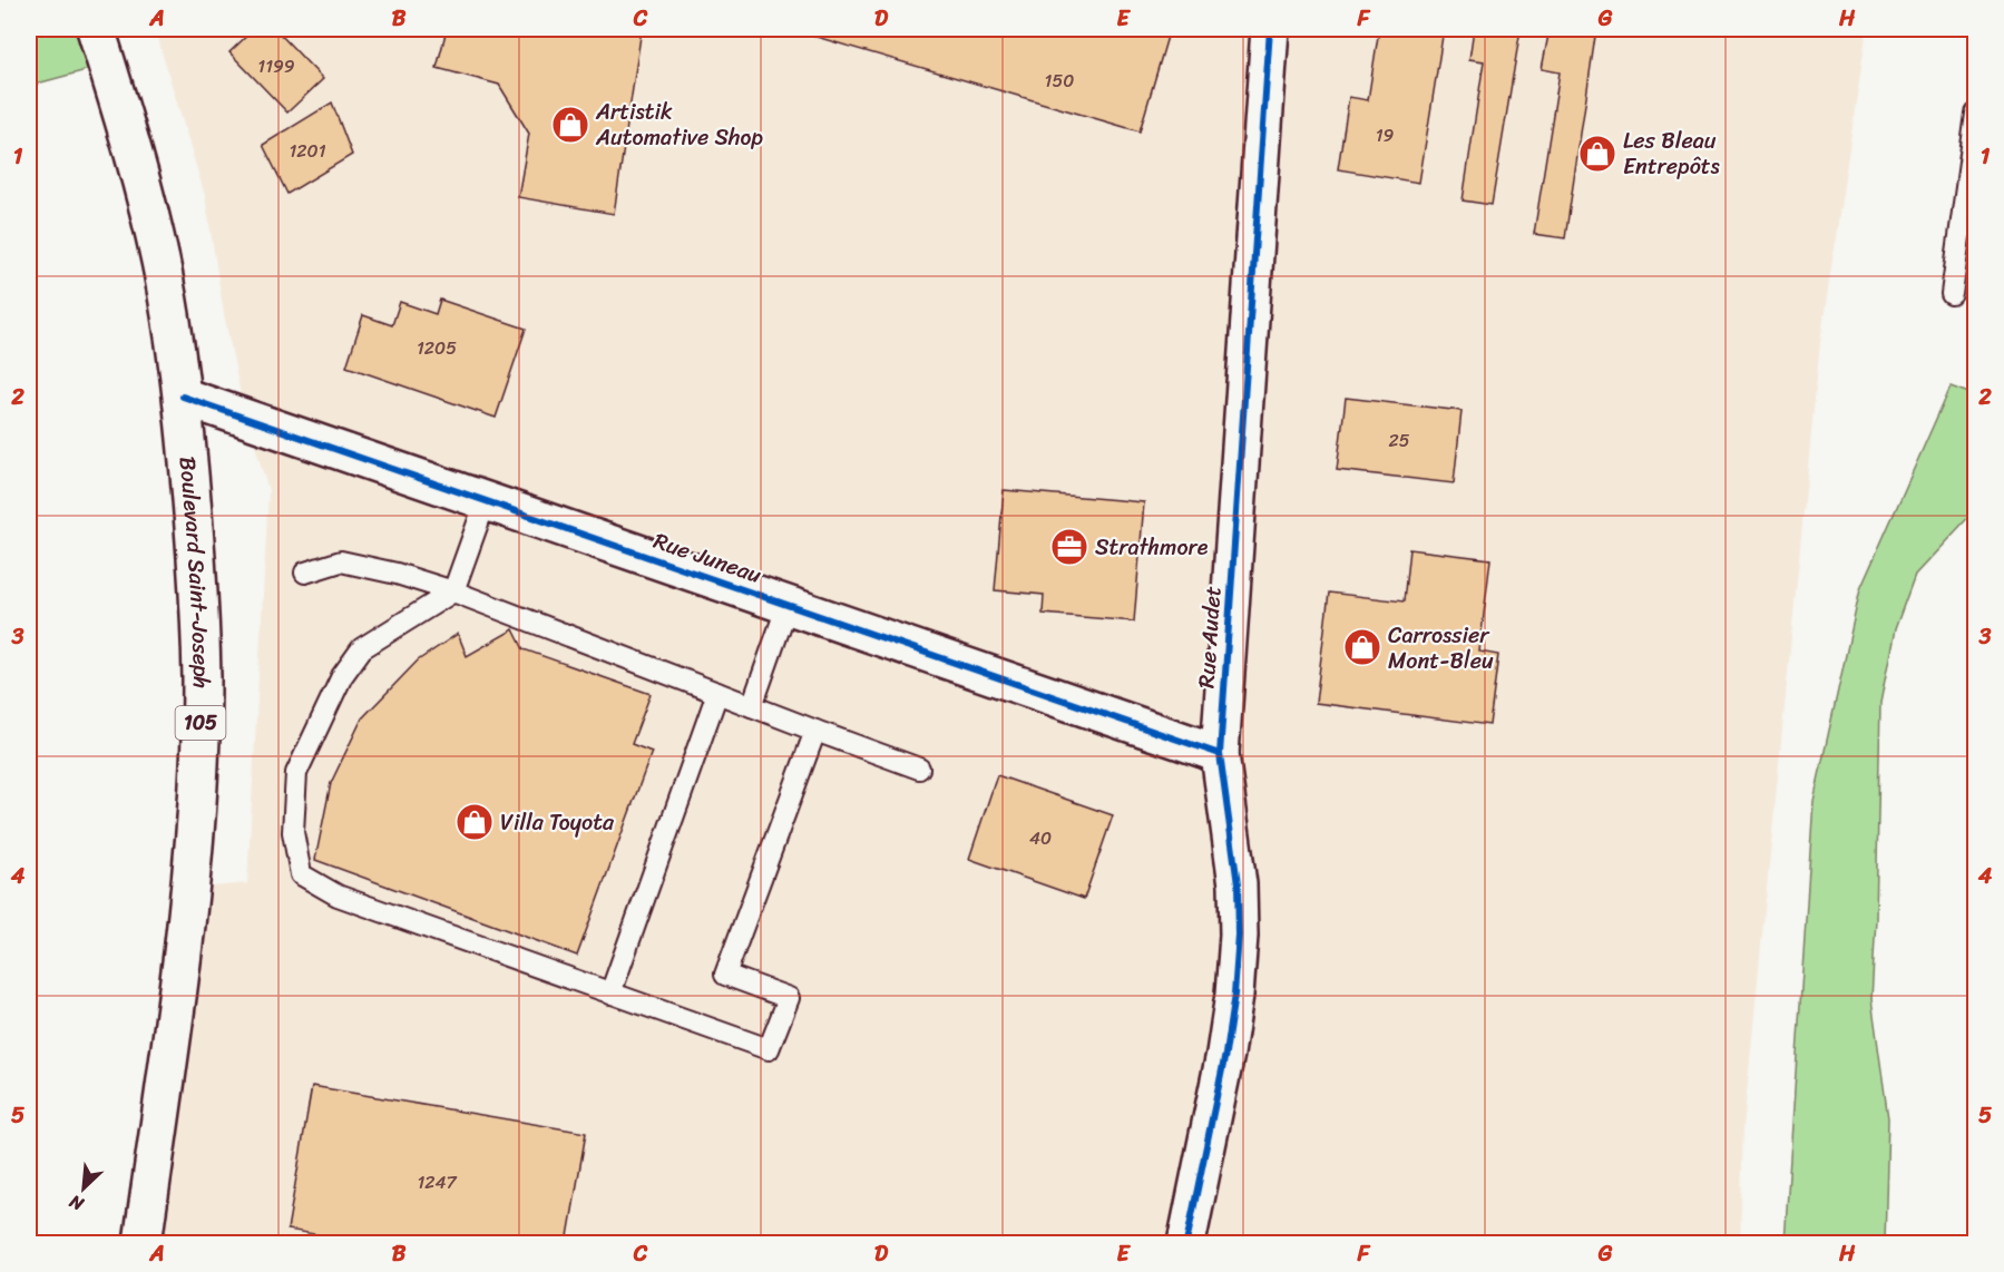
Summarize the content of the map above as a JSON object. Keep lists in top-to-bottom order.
{
  "streets": {
    "street": [
      "Rue Juneau",
      "Boulevard Saint-Joseph",
      "Rue Audet",
      "105"
    ]
  },
  "crossings": [
    ["Rue Juneau", "Boulevard Saint-Joseph"],
    ["Rue Juneau", "Rue Audet"]
  ],
  "places": {
    "shop": [
      "Artistik Automative Shop",
      "Les Bleau Entrepôts",
      "Carrossier Mont-Bleu",
      "Villa Toyota"
    ],
    "office": ["Strathmore"]
  },
  "house_numbers": [
    "1199",
    "150",
    "19",
    "1201",
    "1205",
    "25",
    "40",
    "1247"
  ],
  "north": "bottom left",
  "grid": {
    "columns": [
      "A",
      "B",
      "C",
      "D",
      "E",
      "F",
      "G",
      "H"
    ],
    "rows": [
      "1",
      "2",
      "3",
      "4",
      "5"
    ]
  }
}
